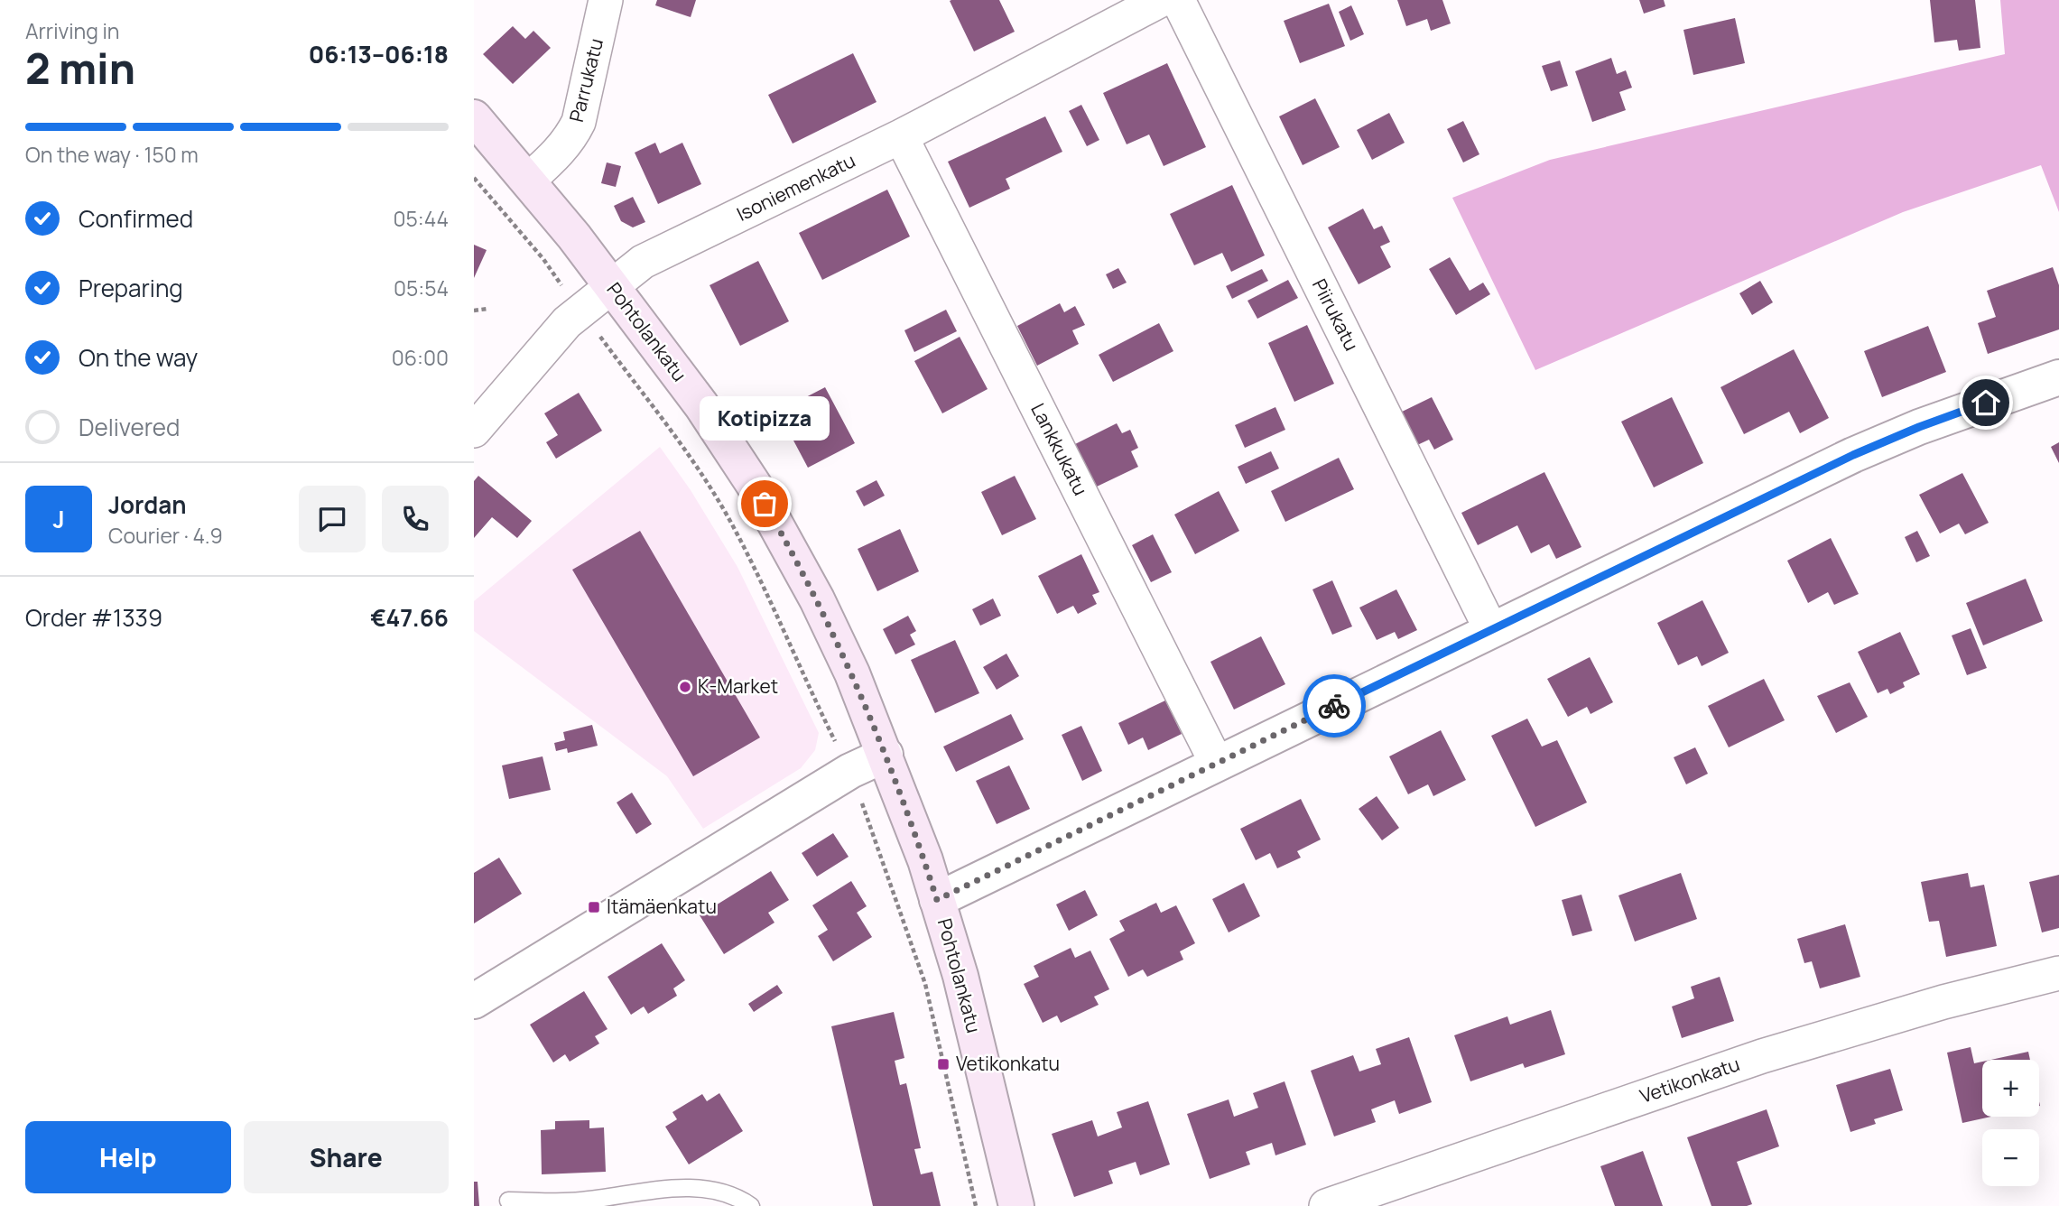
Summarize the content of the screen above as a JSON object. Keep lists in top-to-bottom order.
{
  "streets": {
    "main road": ["Pohtolankatu"],
    "street": [
      "Parrukatu",
      "Isoniemenkatu",
      "Piirukatu",
      "Lankkukatu",
      "Vetikonkatu"
    ]
  },
  "crossings": [
    ["Parrukatu", "Pohtolankatu"],
    ["Isoniemenkatu", "Pohtolankatu"],
    ["Isoniemenkatu", "Lankkukatu"]
  ],
  "places": {
    "other": ["Kotipizza", "K-Market"],
    "transit": ["Itämäenkatu", "Vetikonkatu"]
  },
  "page": {
    "heading": ["2 min", "Arriving in", "06:13–06:18"],
    "panel": [
      "Jordan",
      "Courier · 4.9",
      "Order #1339",
      "€47.66"
    ],
    "bar": "On the way · 150 m",
    "list": [
      ["Confirmed", "05:44"],
      ["Preparing", "05:54"],
      ["On the way", "06:00"],
      "Delivered"
    ],
    "bubble": "Kotipizza",
    "round": "J",
    "map_buttons": ["+", "−"],
    "buttons": ["Help", "Share"]
  }
}
